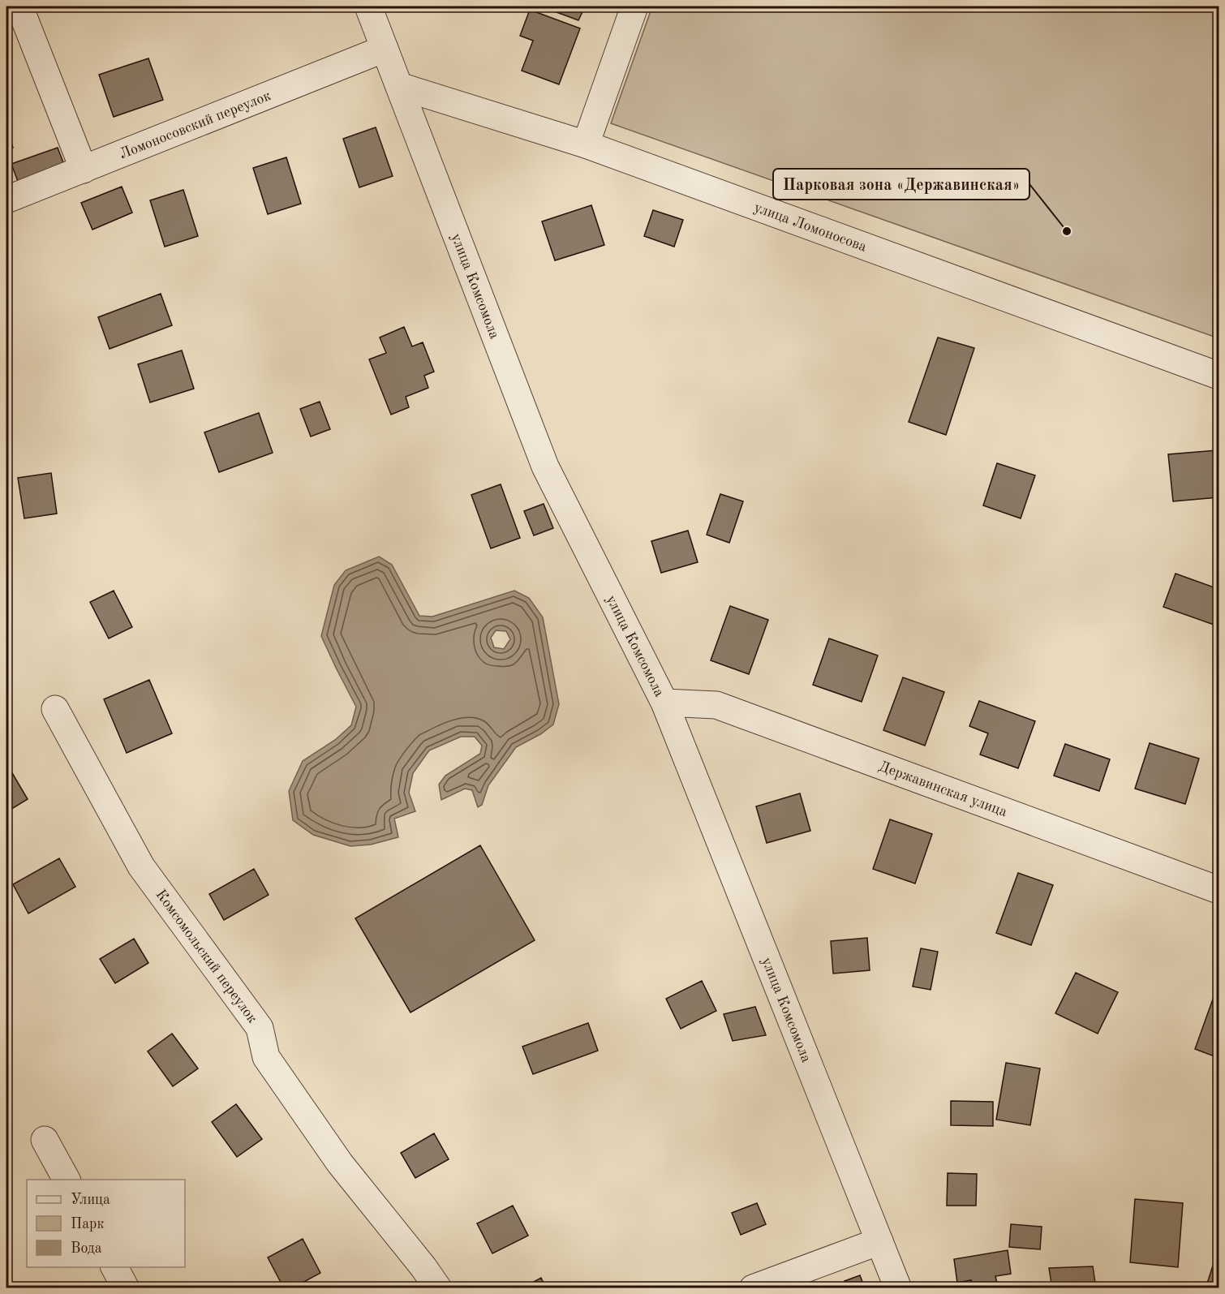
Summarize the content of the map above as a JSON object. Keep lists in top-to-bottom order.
{
  "streets": {
    "street": [
      "Ломоносовский переулок",
      "улица Ломоносова",
      "улица Комсомола",
      "Державинская улица",
      "Комсомольский переулок"
    ]
  },
  "crossings": [
    ["Ломоносовский переулок", "улица Комсомола"],
    ["улица Ломоносова", "улица Комсомола"],
    ["улица Комсомола", "Державинская улица"]
  ],
  "places": ["Парковая зона «Державинская»"],
  "legend": ["Улица", "Парк", "Вода"]
}
